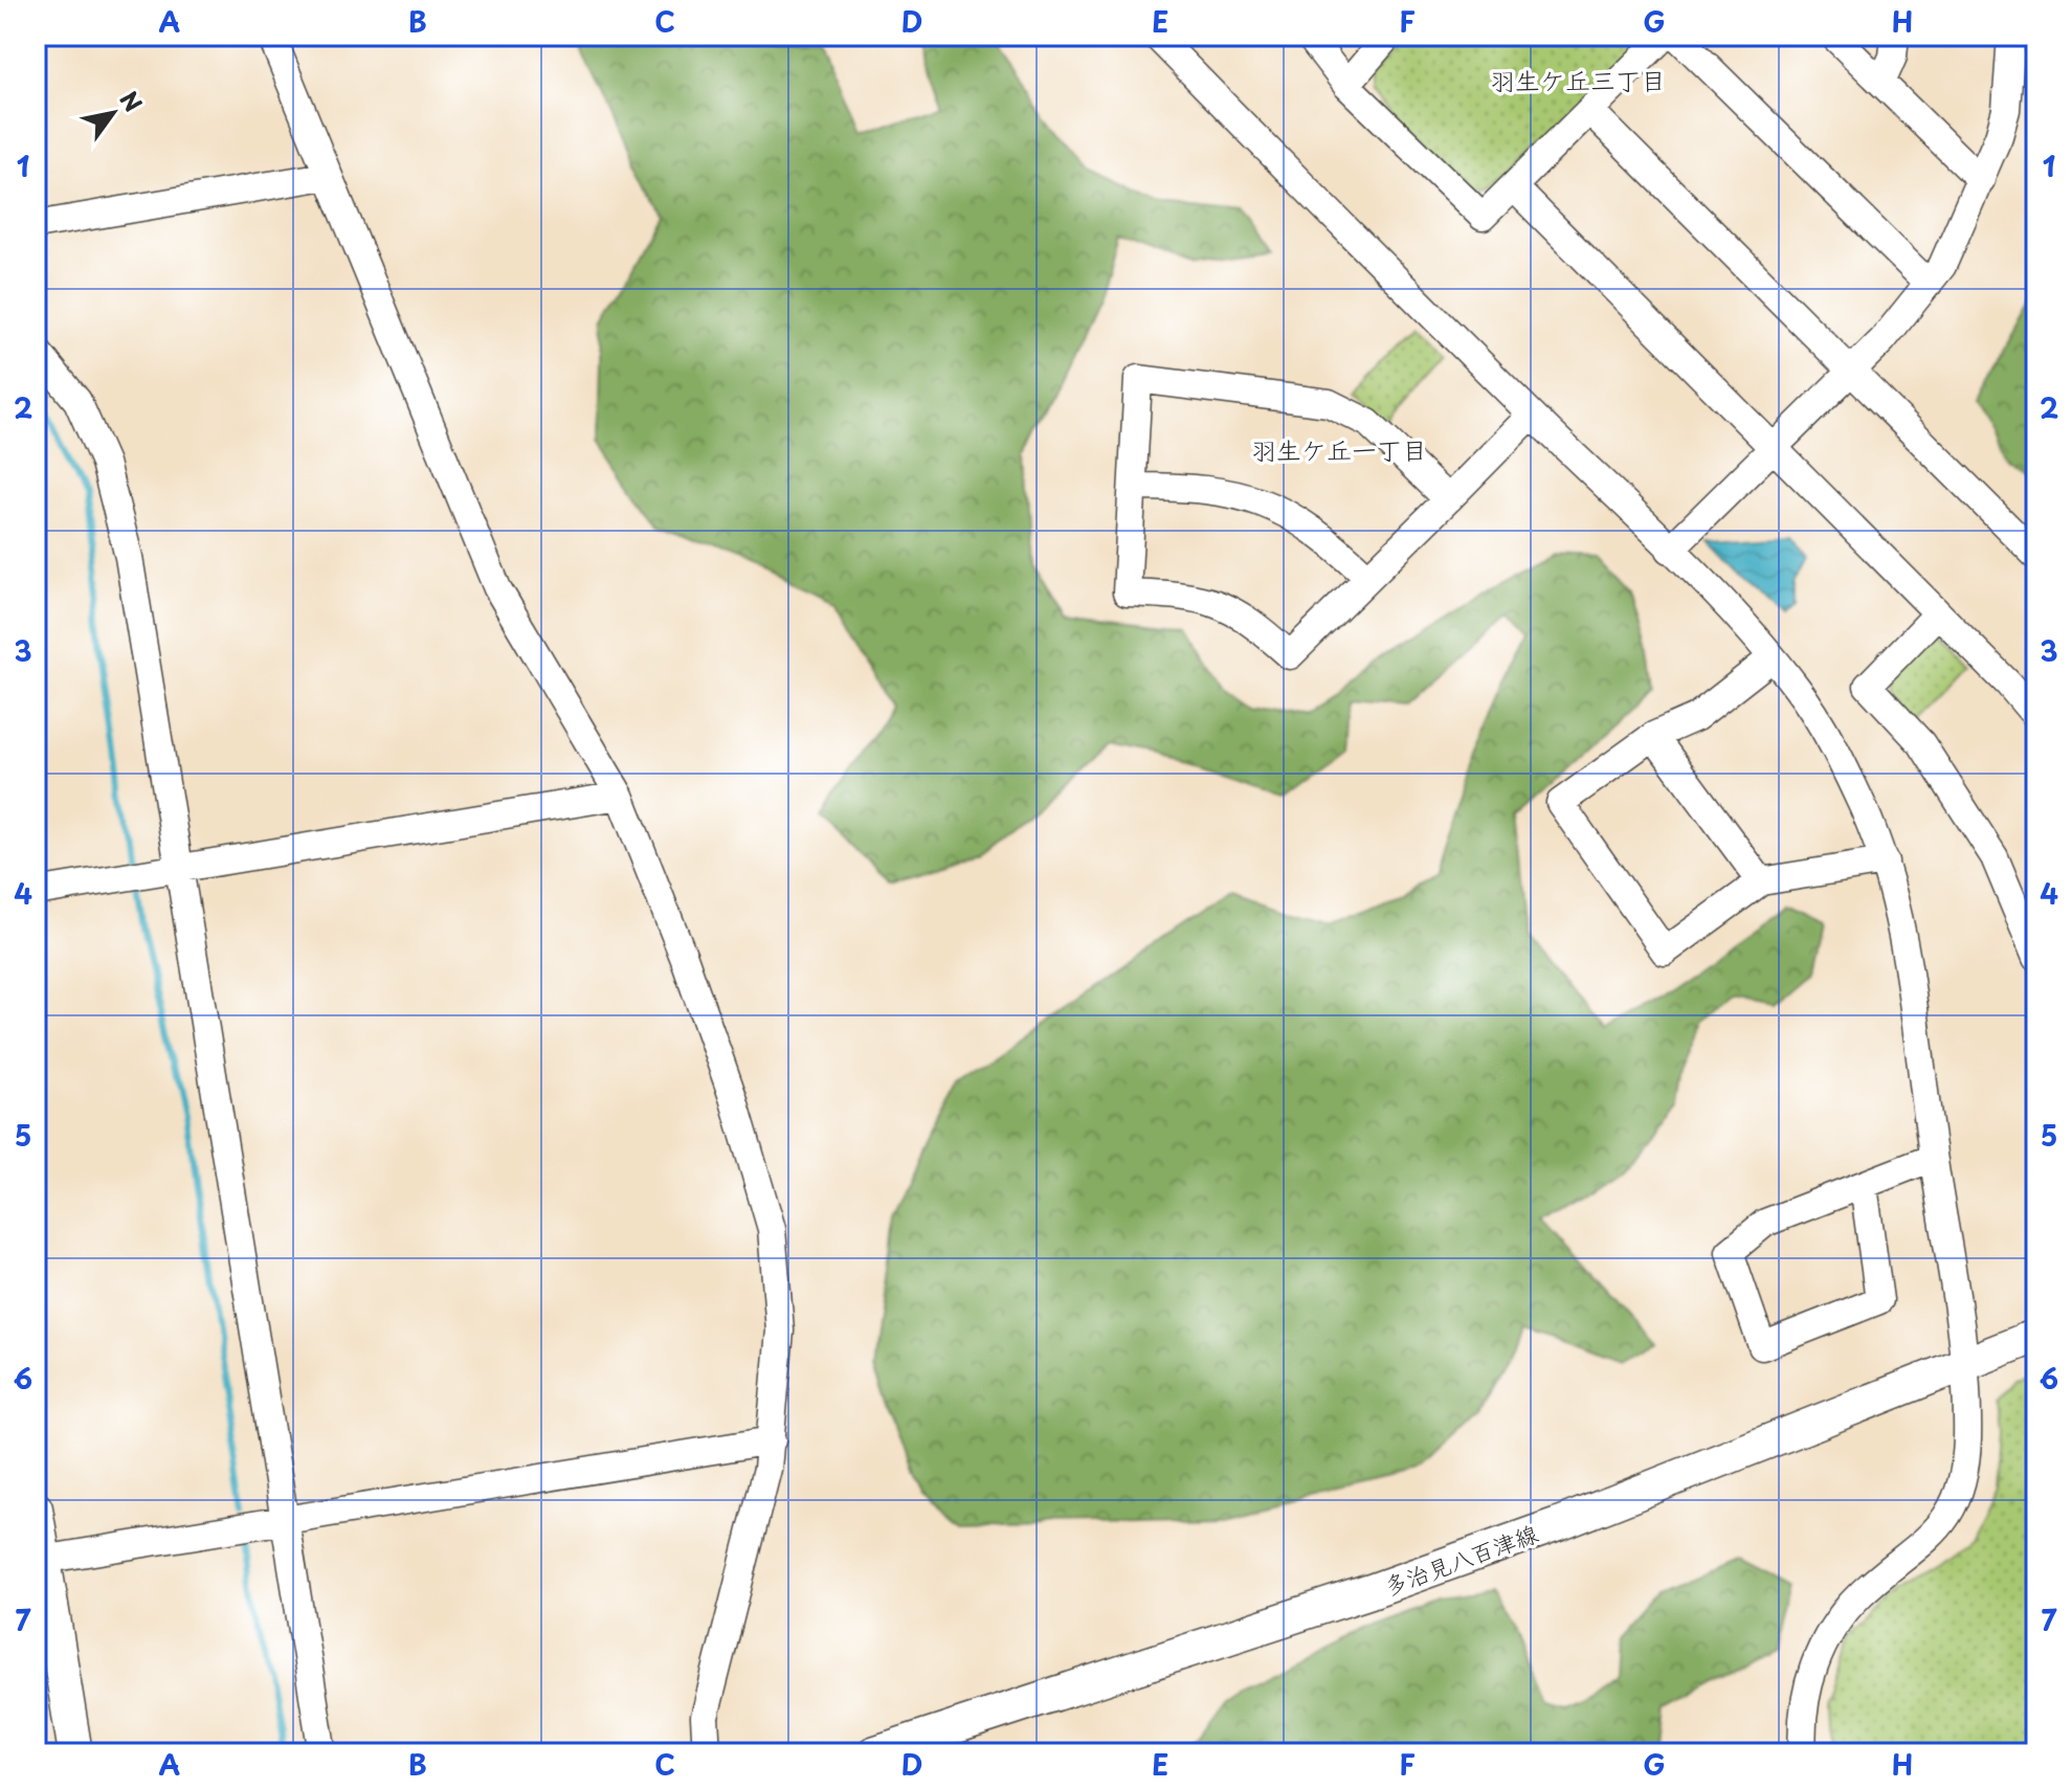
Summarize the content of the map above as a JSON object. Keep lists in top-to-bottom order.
{
  "streets": {
    "main road": ["多治見八百津線"]
  },
  "districts": ["羽生ケ丘三丁目", "羽生ケ丘一丁目"],
  "north": "top right",
  "grid": {
    "columns": [
      "A",
      "B",
      "C",
      "D",
      "E",
      "F",
      "G",
      "H"
    ],
    "rows": [
      "1",
      "2",
      "3",
      "4",
      "5",
      "6",
      "7"
    ]
  }
}
